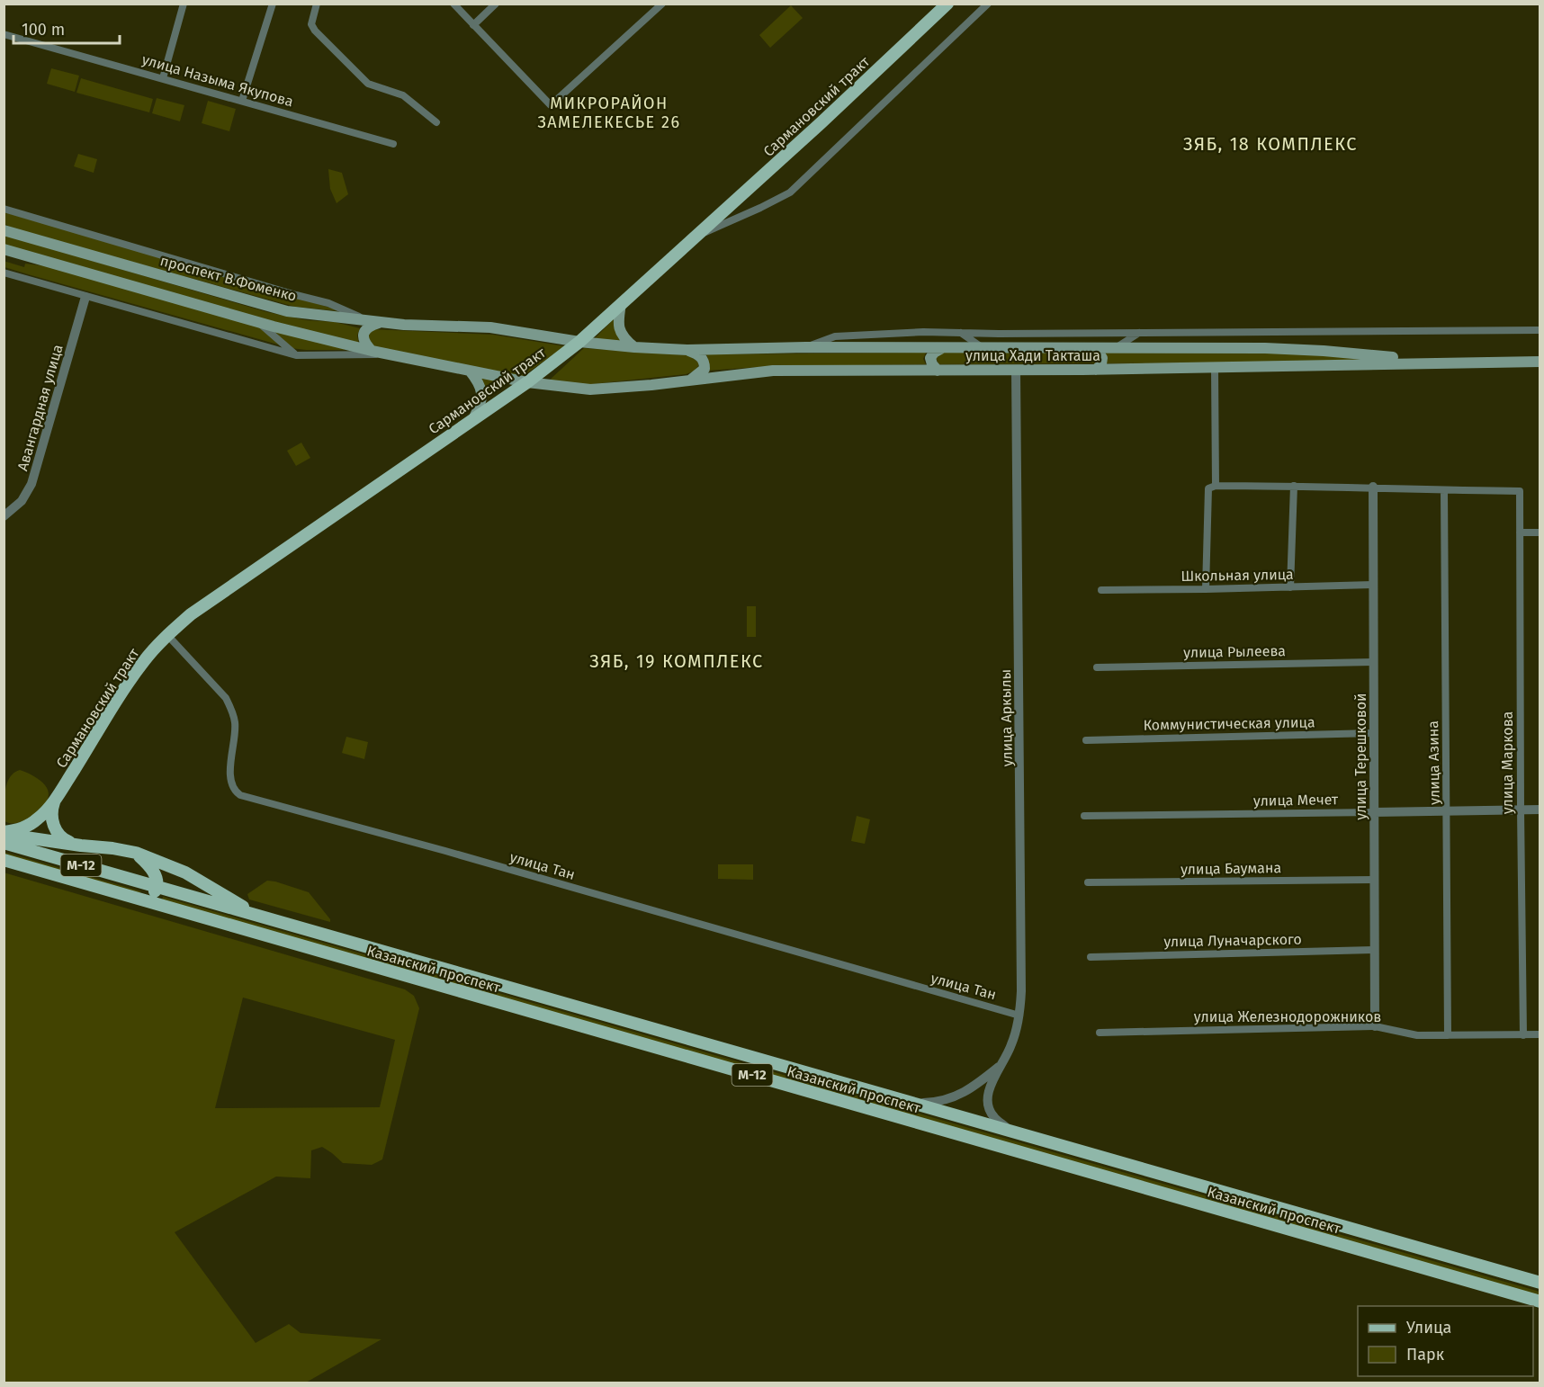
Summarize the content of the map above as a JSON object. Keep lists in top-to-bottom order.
{
  "streets": {
    "main road": [
      "Сармановский тракт",
      "проспект В.Фоменко",
      "улица Хади Такташа",
      "М-12",
      "Казанский проспект"
    ],
    "street": [
      "улица Назыма Якупова",
      "Авангардная улица",
      "Школьная улица",
      "улица Рылеева",
      "улица Аркылы",
      "Коммунистическая улица",
      "улица Терешковой",
      "улица Азина",
      "улица Маркова",
      "улица Мечет",
      "улица Тан",
      "улица Баумана",
      "улица Луначарского",
      "улица Железнодорожников"
    ]
  },
  "crossings": [
    ["Сармановский тракт", "проспект В.Фоменко"],
    ["Сармановский тракт", "улица Хади Такташа"],
    ["Сармановский тракт", "улица Тан"],
    ["проспект В.Фоменко", "улица Хади Такташа"],
    ["улица Хади Такташа", "улица Аркылы"],
    ["Школьная улица", "улица Терешковой"],
    ["улица Рылеева", "улица Терешковой"],
    ["улица Аркылы", "улица Тан"],
    ["улица Аркылы", "Казанский проспект"],
    ["Коммунистическая улица", "улица Терешковой"],
    ["улица Терешковой", "улица Мечет"],
    ["улица Терешковой", "улица Баумана"],
    ["улица Терешковой", "улица Луначарского"],
    ["улица Терешковой", "улица Железнодорожников"],
    ["улица Азина", "улица Маркова"],
    ["улица Азина", "улица Мечет"],
    ["улица Азина", "улица Железнодорожников"],
    ["улица Маркова", "улица Мечет"],
    ["улица Маркова", "улица Железнодорожников"]
  ],
  "districts": ["МИКРОРАЙОН ЗАМЕЛЕКЕСЬЕ 26", "ЗЯБ, 18 КОМПЛЕКС", "ЗЯБ, 19 КОМПЛЕКС"],
  "legend": ["Улица", "Парк"],
  "scale_bar": "100 m"
}
